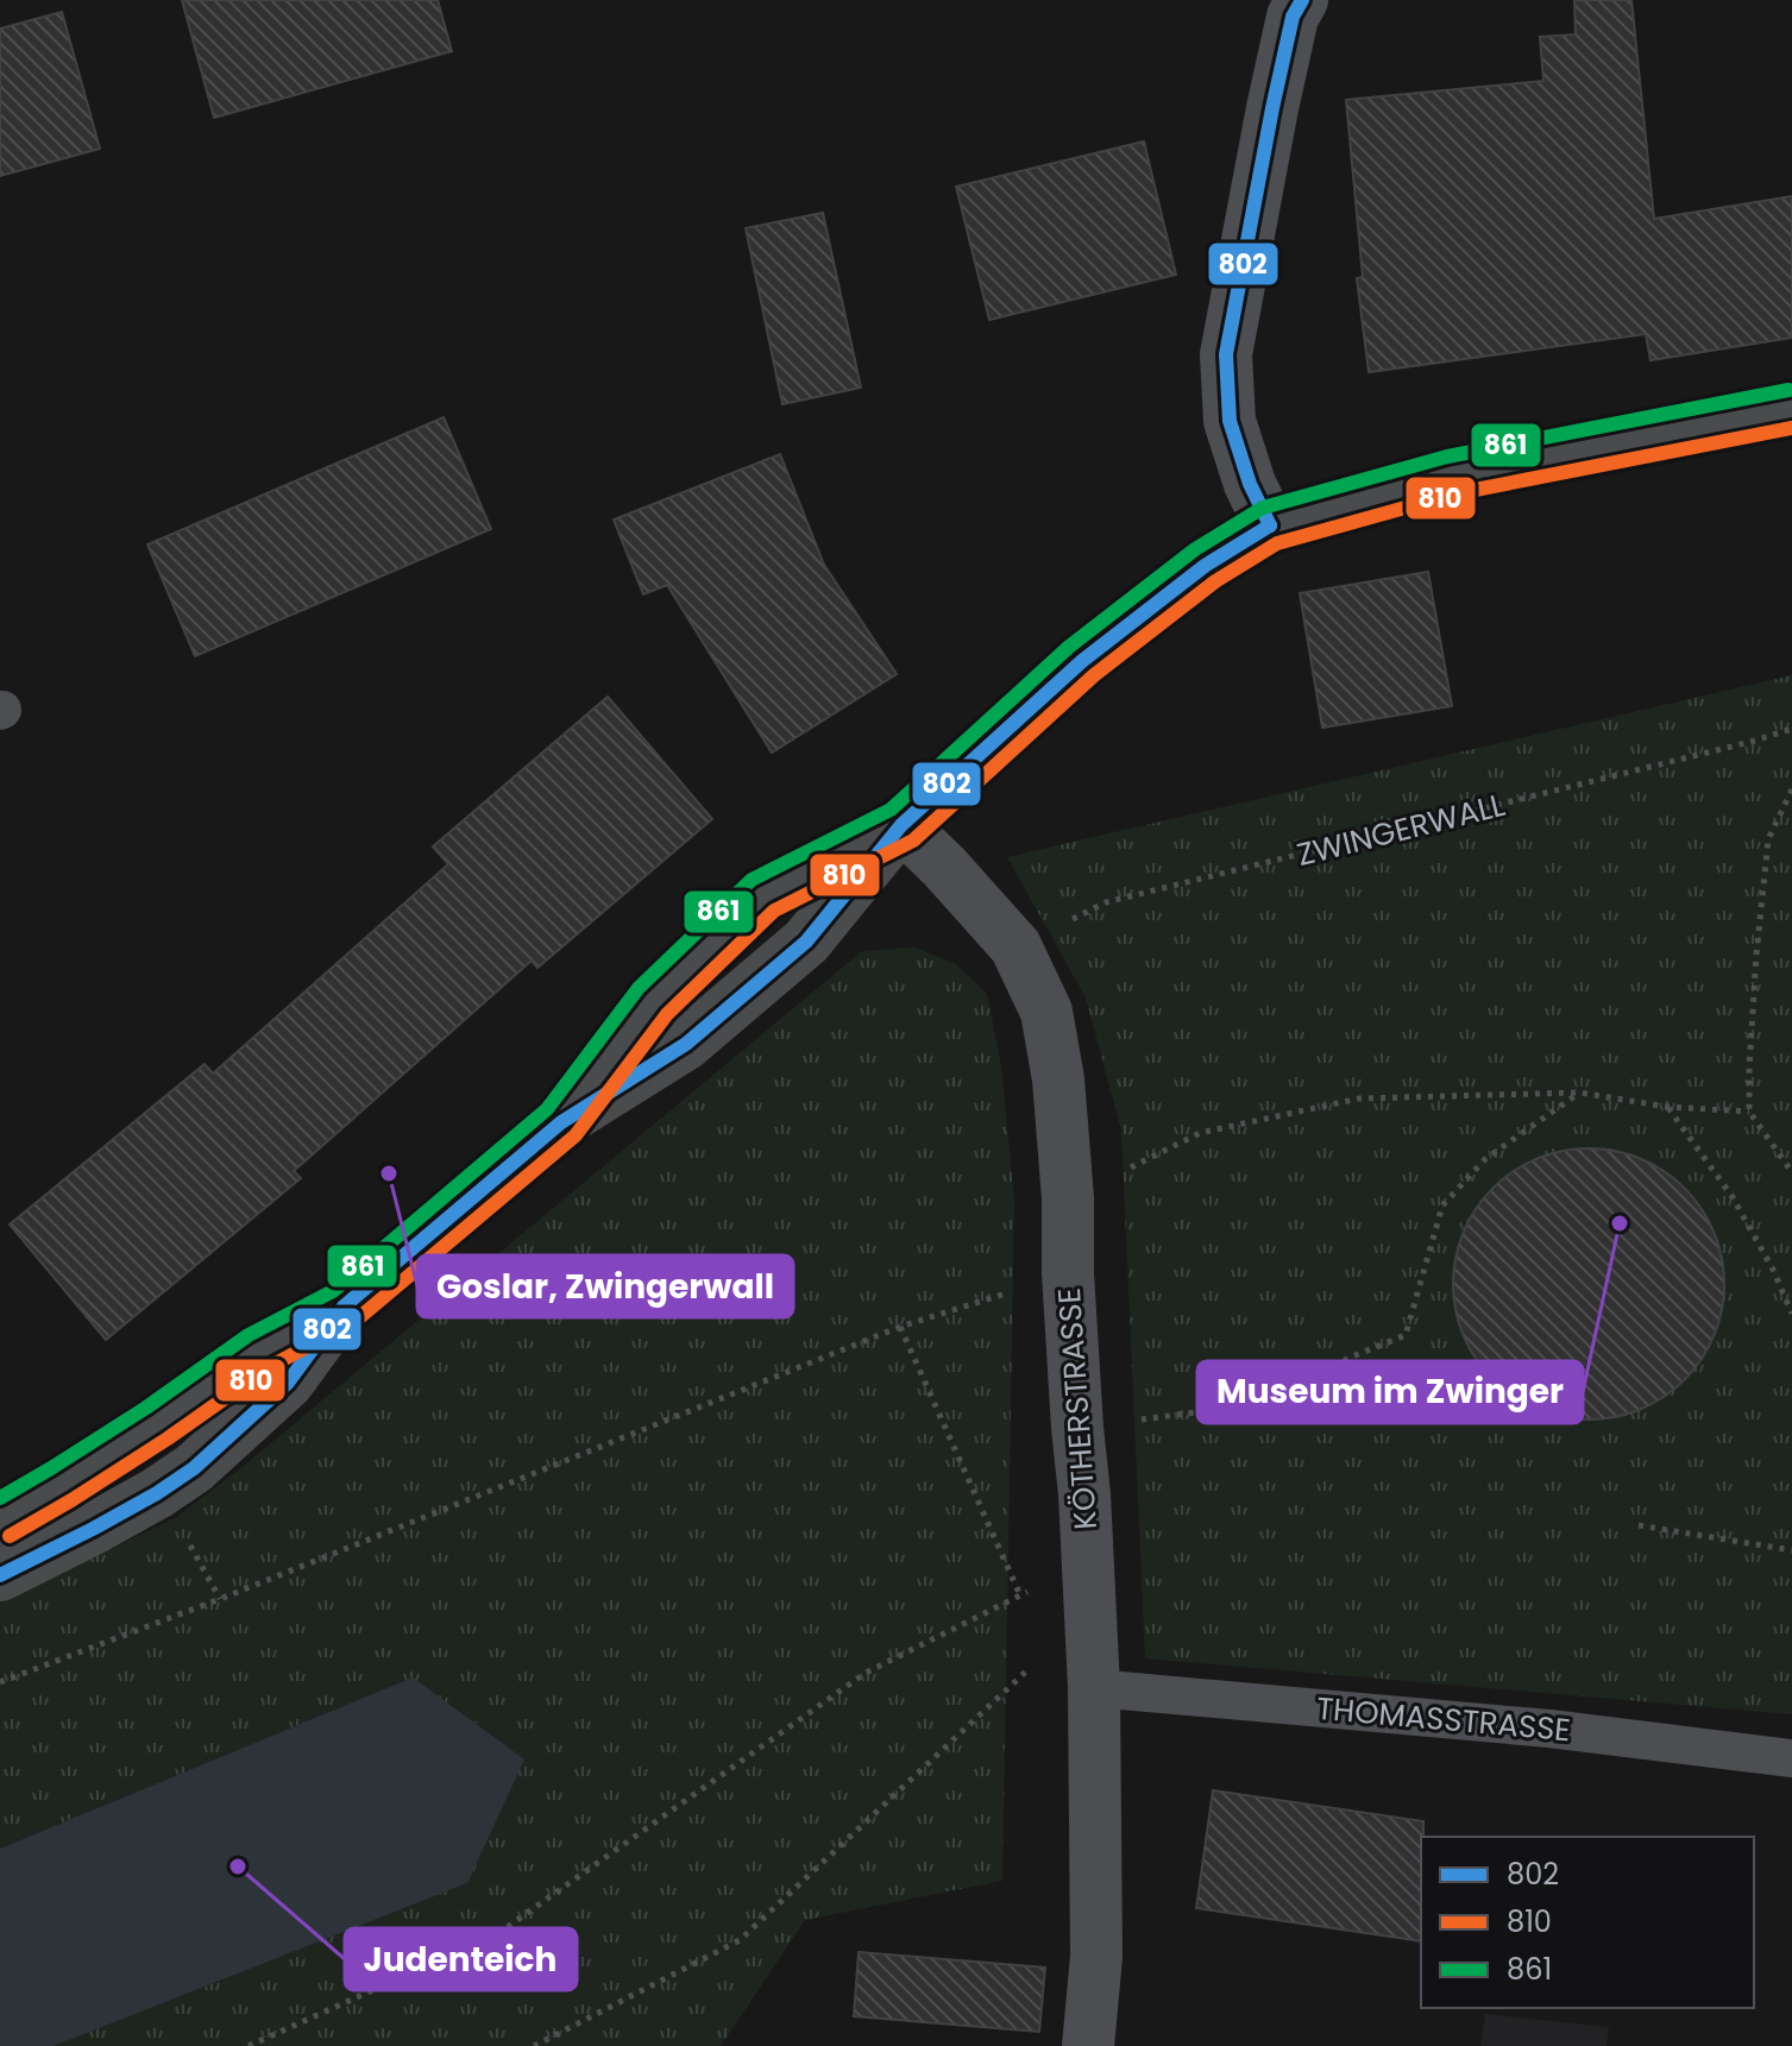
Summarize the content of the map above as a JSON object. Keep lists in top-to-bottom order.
{
  "streets": {
    "street": ["KÖTHERSTRASSE"],
    "lane": ["THOMASSTRASSE"],
    "path": ["ZWINGERWALL"]
  },
  "crossings": [
    ["ZWINGERWALL", "KÖTHERSTRASSE"],
    ["KÖTHERSTRASSE", "THOMASSTRASSE"]
  ],
  "places": ["Goslar, Zwingerwall", "Museum im Zwinger", "Judenteich"],
  "lines": ["transit line 802", "transit line 861", "transit line 810"],
  "legend": ["802", "810", "861"]
}
